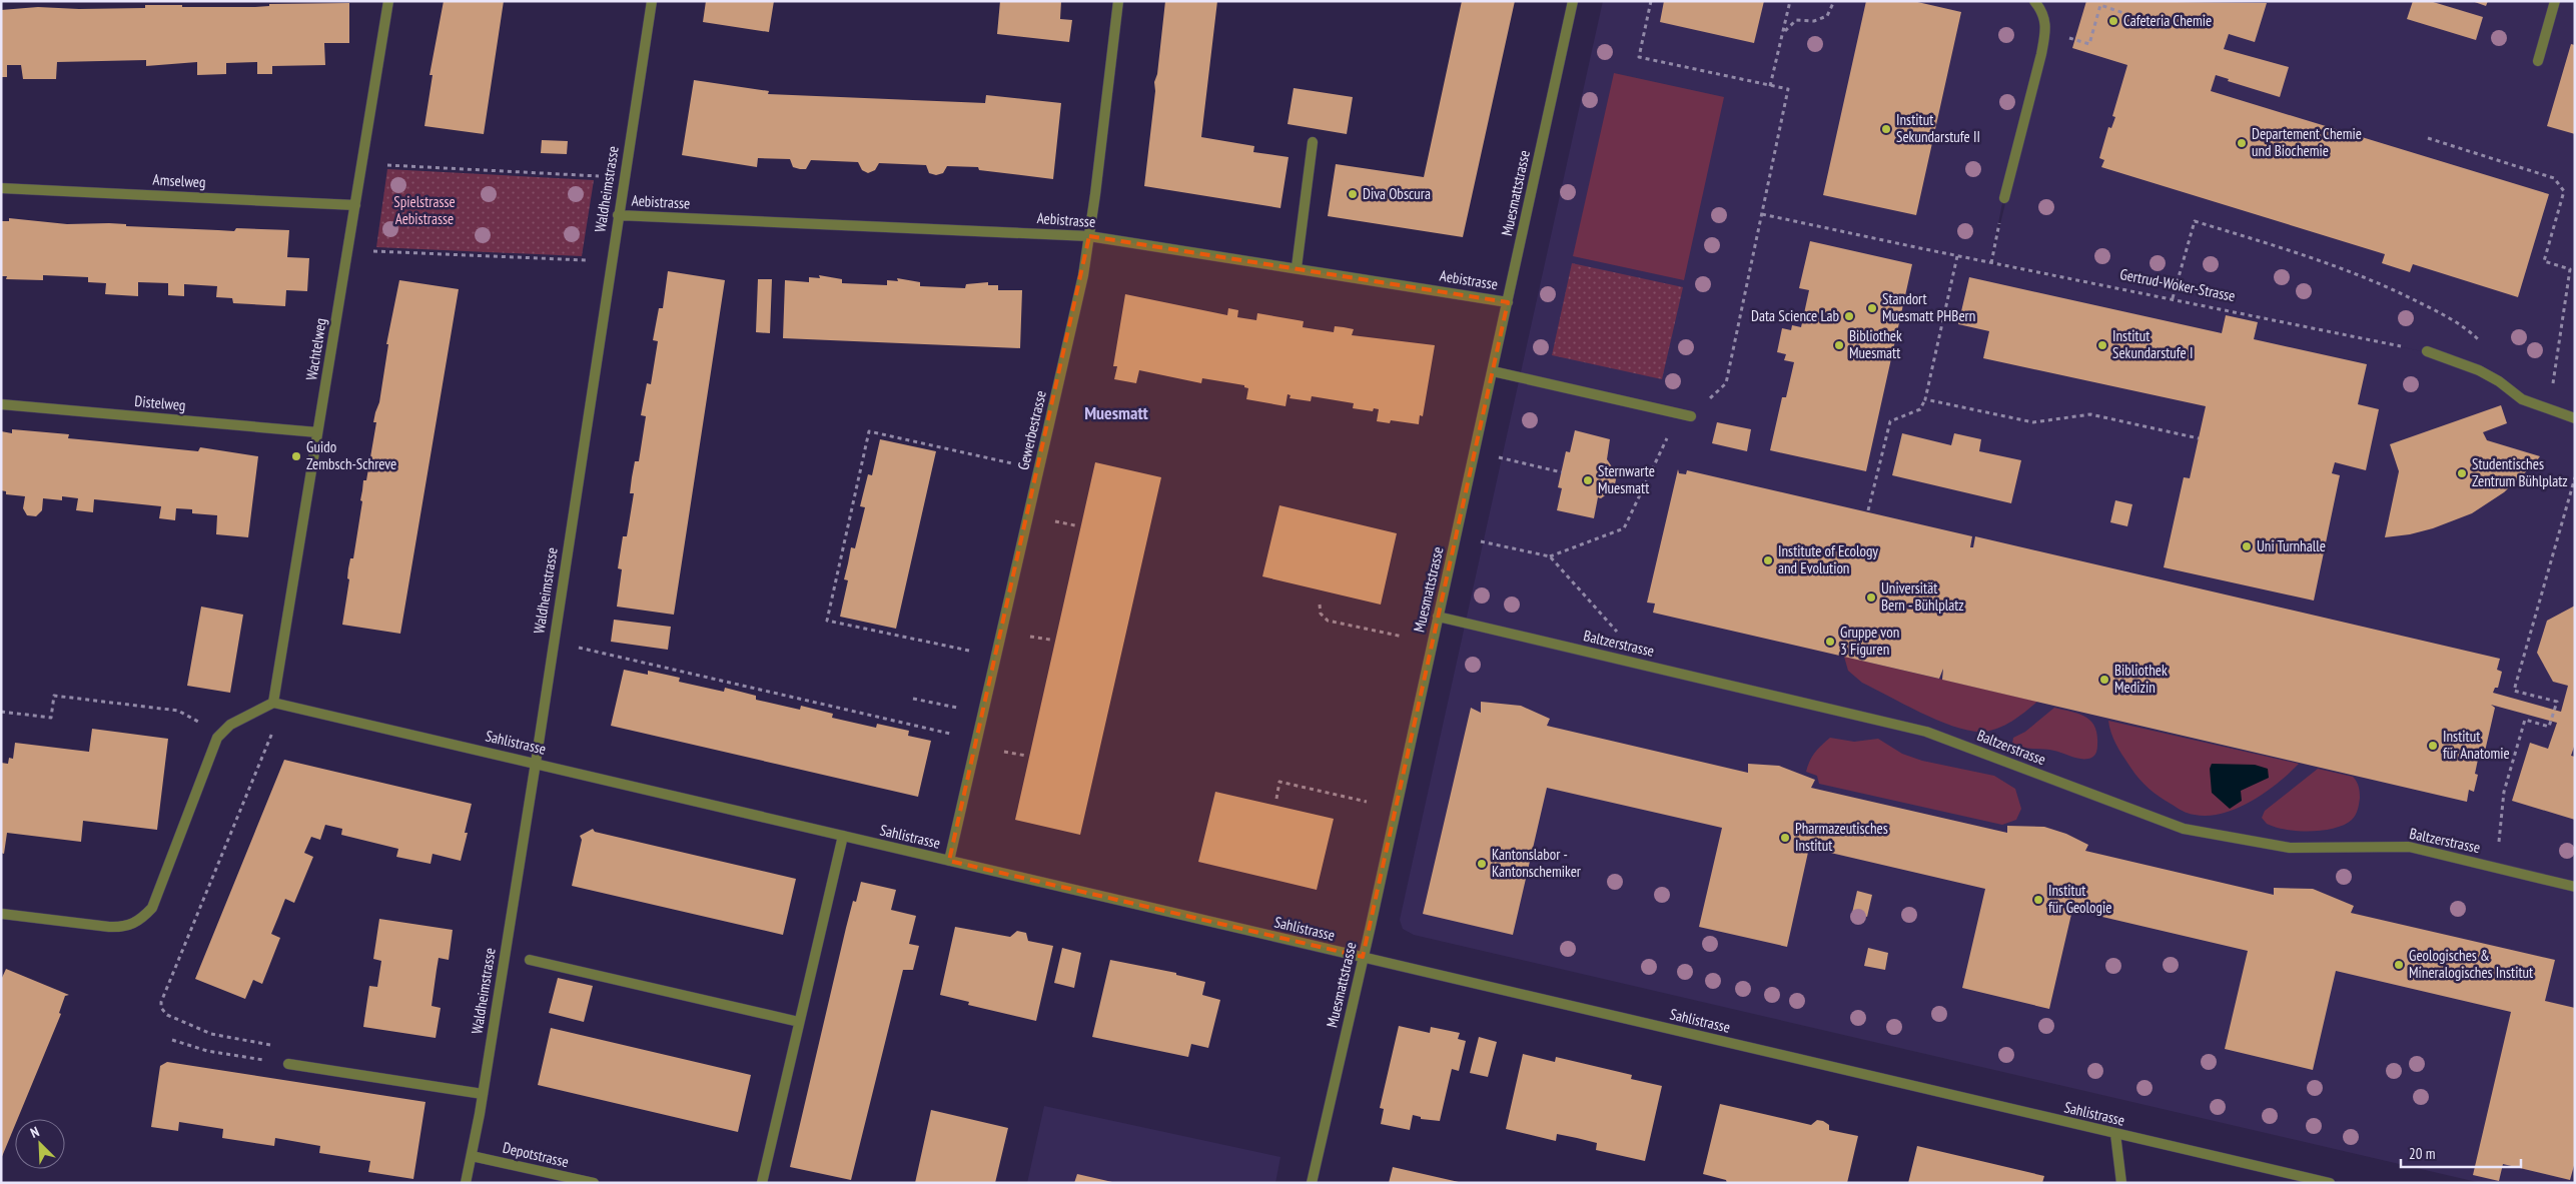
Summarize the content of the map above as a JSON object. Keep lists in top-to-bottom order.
{
  "streets": {
    "street": [
      "Amselweg",
      "Waldheimstrasse",
      "Muesmattstrasse",
      "Aebistrasse",
      "Wachtelweg",
      "Distelweg",
      "Gewerbestrasse",
      "Baltzerstrasse",
      "Sahlistrasse",
      "Depotstrasse"
    ],
    "path": ["Gertrud-Woker-Strasse"]
  },
  "crossings": [
    ["Amselweg", "Wachtelweg"],
    ["Waldheimstrasse", "Aebistrasse"],
    ["Waldheimstrasse", "Sahlistrasse"],
    ["Waldheimstrasse", "Depotstrasse"],
    ["Muesmattstrasse", "Aebistrasse"],
    ["Muesmattstrasse", "Baltzerstrasse"],
    ["Muesmattstrasse", "Sahlistrasse"],
    ["Aebistrasse", "Gewerbestrasse"],
    ["Wachtelweg", "Distelweg"],
    ["Wachtelweg", "Sahlistrasse"],
    ["Gewerbestrasse", "Sahlistrasse"]
  ],
  "districts": ["Muesmatt"],
  "parks": ["Spielstrasse Aebistrasse"],
  "places": [
    "Cafeteria Chemie",
    "Institut Sekundarstufe II",
    "Departement Chemie und Biochemie",
    "Diva Obscura",
    "Standort Muesmatt PHBern",
    "Data Science Lab",
    "Bibliothek Muesmatt",
    "Institut Sekundarstufe I",
    "Guido Zembsch-Schreve",
    "Studentisches Zentrum Bühlplatz",
    "Sternwarte Muesmatt",
    "Uni Turnhalle",
    "Institute of Ecology and Evolution",
    "Universität Bern - Bühlplatz",
    "Gruppe von 3 Figuren",
    "Bibliothek Medizin",
    "Institut für Anatomie",
    "Pharmazeutisches Institut",
    "Kantonslabor - Kantonschemiker",
    "Institut für Geologie",
    "Geologisches & Mineralogisches Institut"
  ],
  "scale_bar": "20 m",
  "north": "top left"
}
